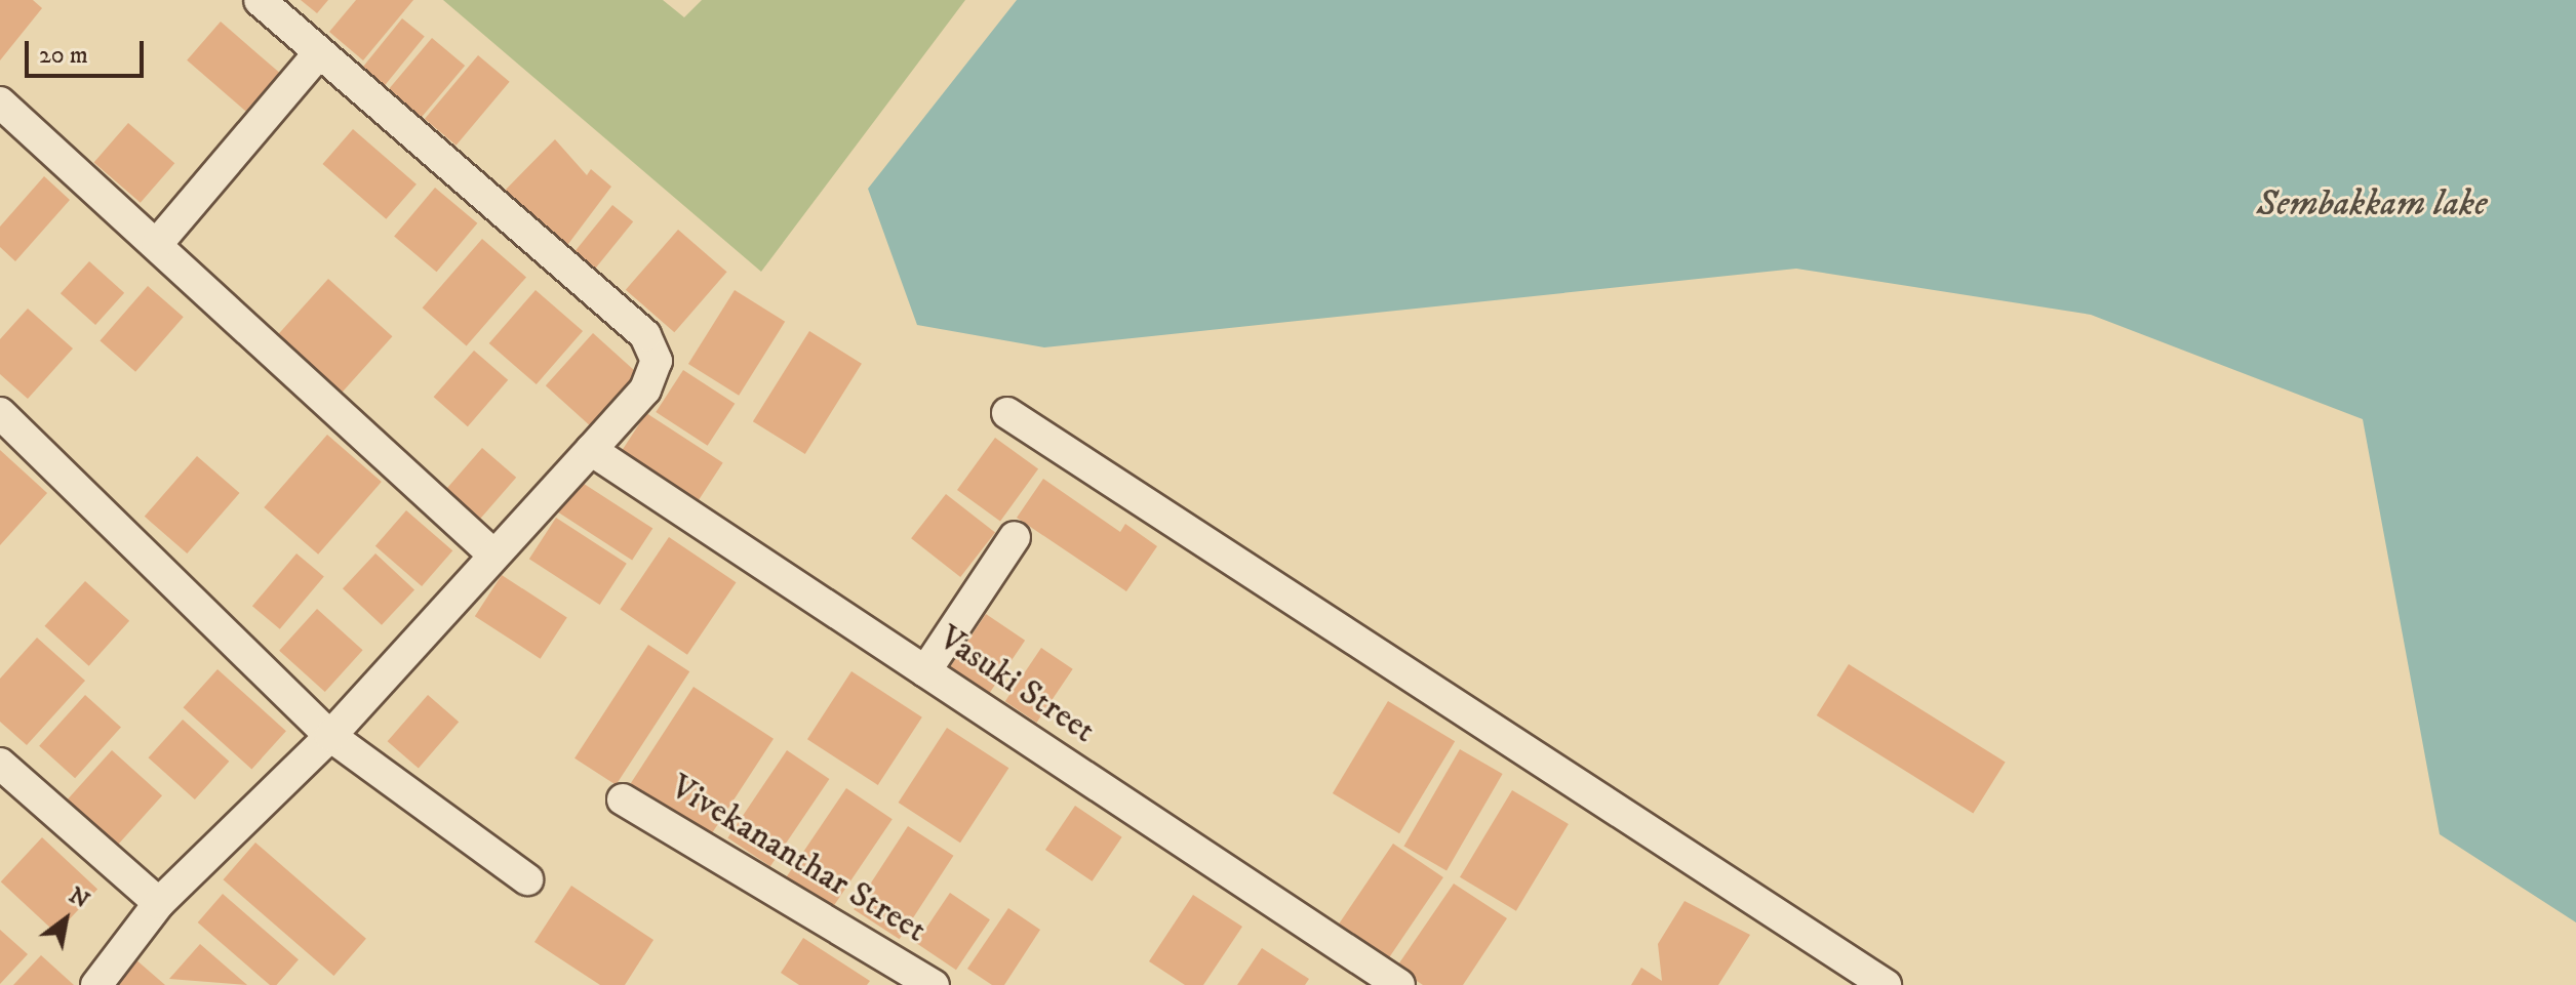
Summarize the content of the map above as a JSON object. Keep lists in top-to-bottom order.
{
  "streets": {
    "street": ["Vasuki Street", "Vivekananthar Street"]
  },
  "water": ["Sembakkam lake"],
  "scale_bar": "20 m",
  "north": "top right"
}
